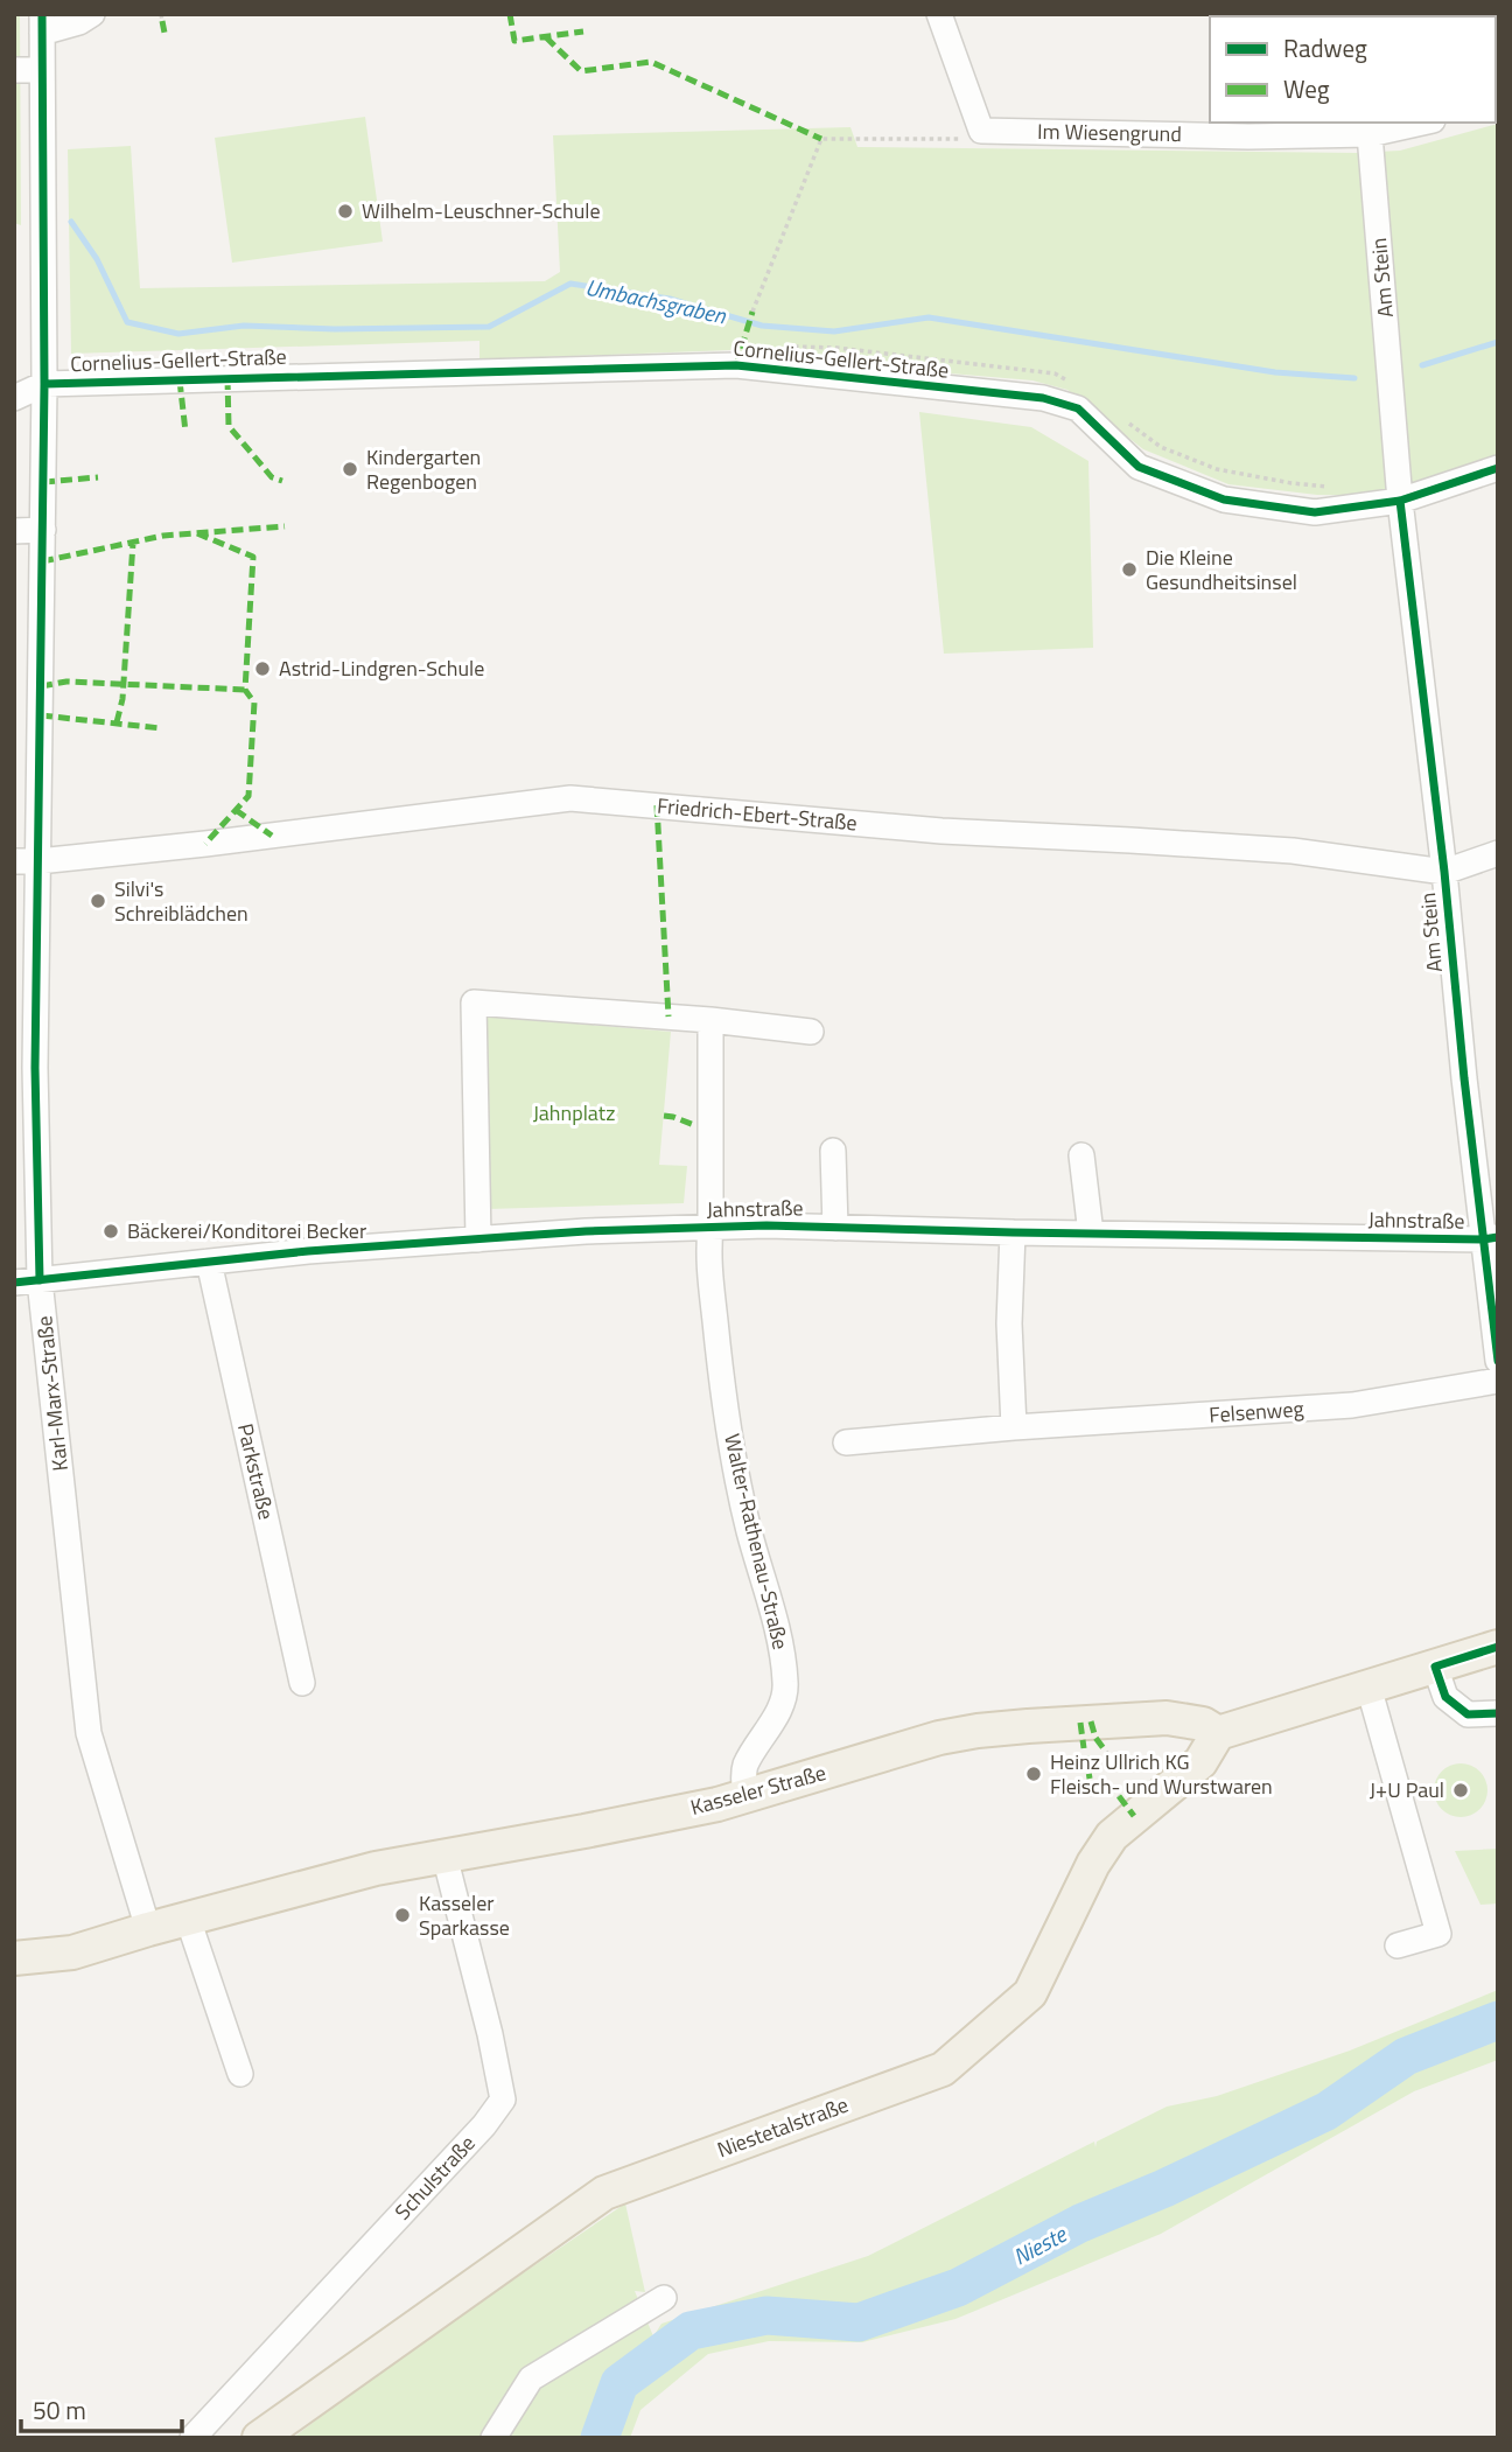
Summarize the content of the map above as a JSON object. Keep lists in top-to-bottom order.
{
  "streets": {
    "main road": ["Kasseler Straße", "Niestetalstraße"],
    "street": [
      "Im Wiesengrund",
      "Am Stein",
      "Cornelius-Gellert-Straße",
      "Friedrich-Ebert-Straße",
      "Jahnstraße",
      "Karl-Marx-Straße",
      "Felsenweg",
      "Parkstraße",
      "Walter-Rathenau-Straße",
      "Schulstraße"
    ]
  },
  "crossings": [
    ["Im Wiesengrund", "Am Stein"],
    ["Am Stein", "Cornelius-Gellert-Straße"],
    ["Am Stein", "Friedrich-Ebert-Straße"],
    ["Am Stein", "Jahnstraße"],
    ["Cornelius-Gellert-Straße", "Karl-Marx-Straße"],
    ["Friedrich-Ebert-Straße", "Karl-Marx-Straße"],
    ["Jahnstraße", "Karl-Marx-Straße"],
    ["Jahnstraße", "Parkstraße"],
    ["Jahnstraße", "Walter-Rathenau-Straße"],
    ["Karl-Marx-Straße", "Kasseler Straße"],
    ["Walter-Rathenau-Straße", "Kasseler Straße"],
    ["Kasseler Straße", "Niestetalstraße"],
    ["Kasseler Straße", "Schulstraße"]
  ],
  "water": ["Umbachsgraben", "Nieste"],
  "parks": ["Jahnplatz"],
  "places": [
    "Wilhelm-Leuschner-Schule",
    "Kindergarten Regenbogen",
    "Die Kleine Gesundheitsinsel",
    "Astrid-Lindgren-Schule",
    "Silvi's Schreiblädchen",
    "Bäckerei/Konditorei Becker",
    "Heinz Ullrich KG Fleisch- und Wurstwaren",
    "J+U Paul",
    "Kasseler Sparkasse"
  ],
  "legend": ["Radweg", "Weg"],
  "scale_bar": "50 m"
}
